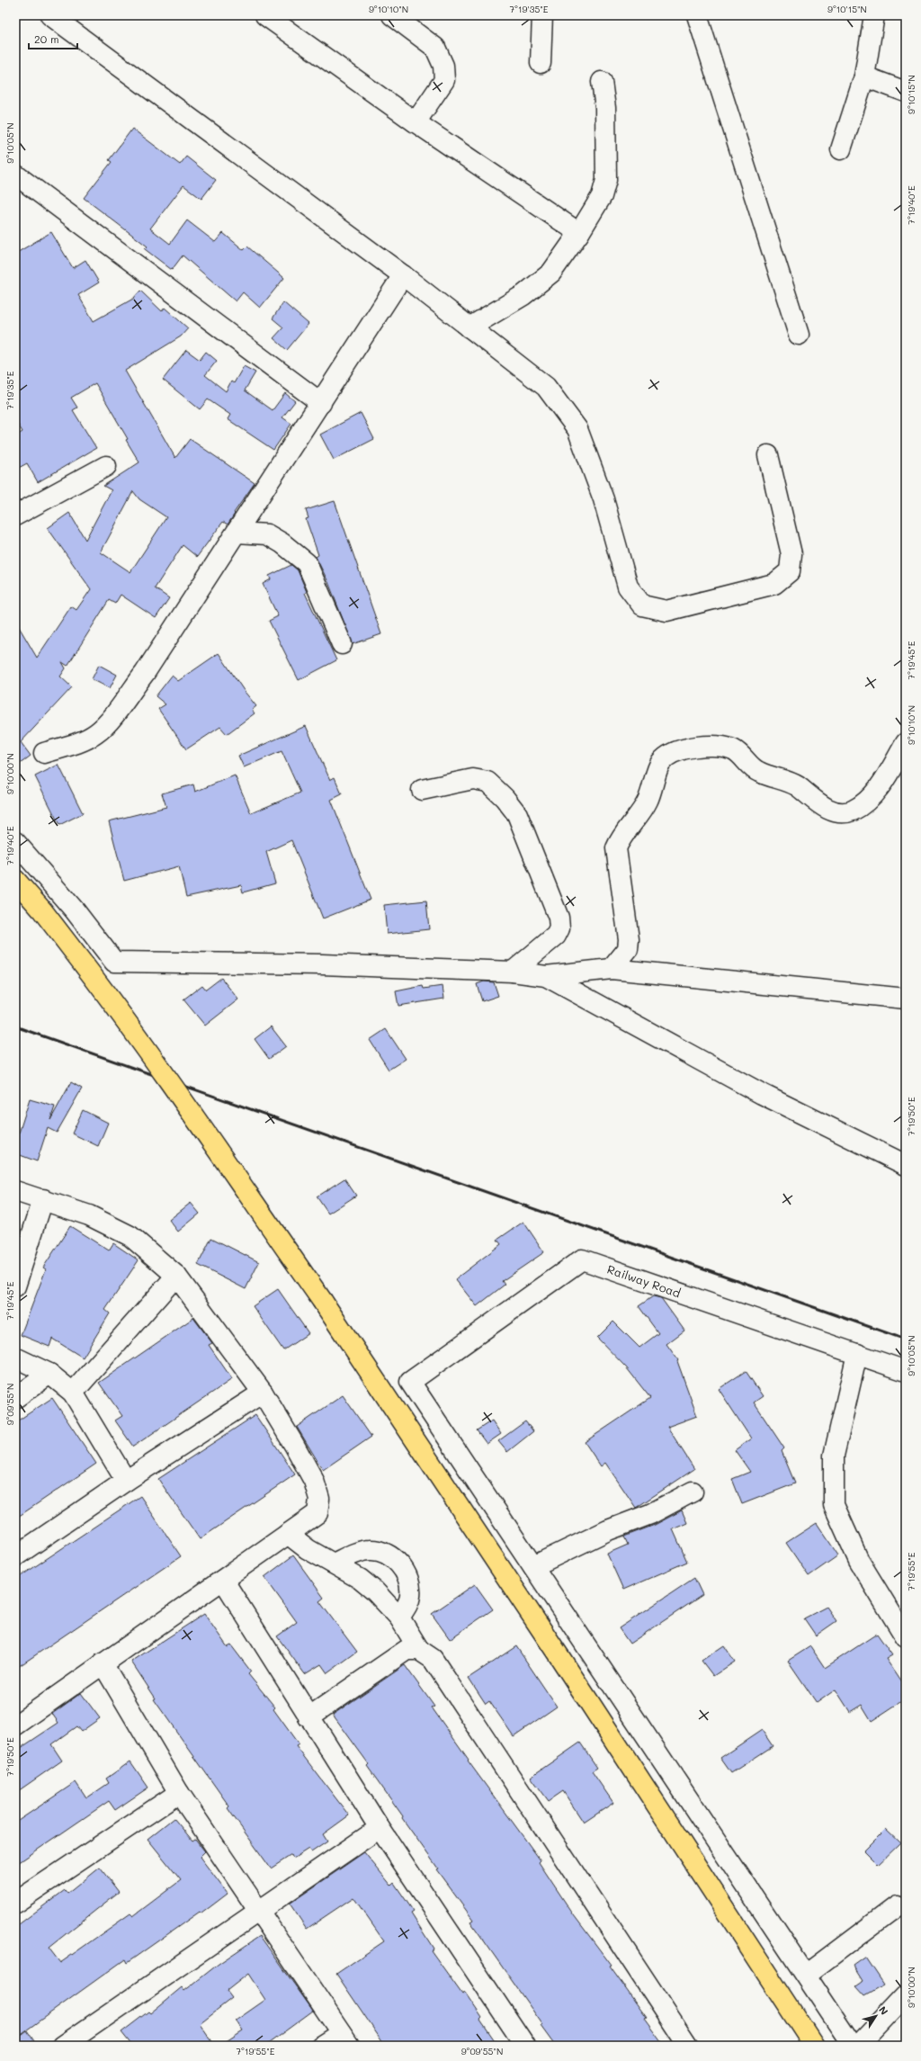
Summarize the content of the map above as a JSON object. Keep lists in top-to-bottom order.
{
  "streets": {
    "street": ["Railway Road"]
  },
  "scale_bar": "20 m",
  "north": "top right",
  "coordinates": [
    "9°10'10\"N",
    "7°19'35\"E",
    "9°10'15\"N",
    "9°10'05\"N",
    "7°19'40\"E",
    "7°19'45\"E",
    "9°10'00\"N",
    "7°19'50\"E",
    "9°09'55\"N",
    "7°19'55\"E"
  ]
}
